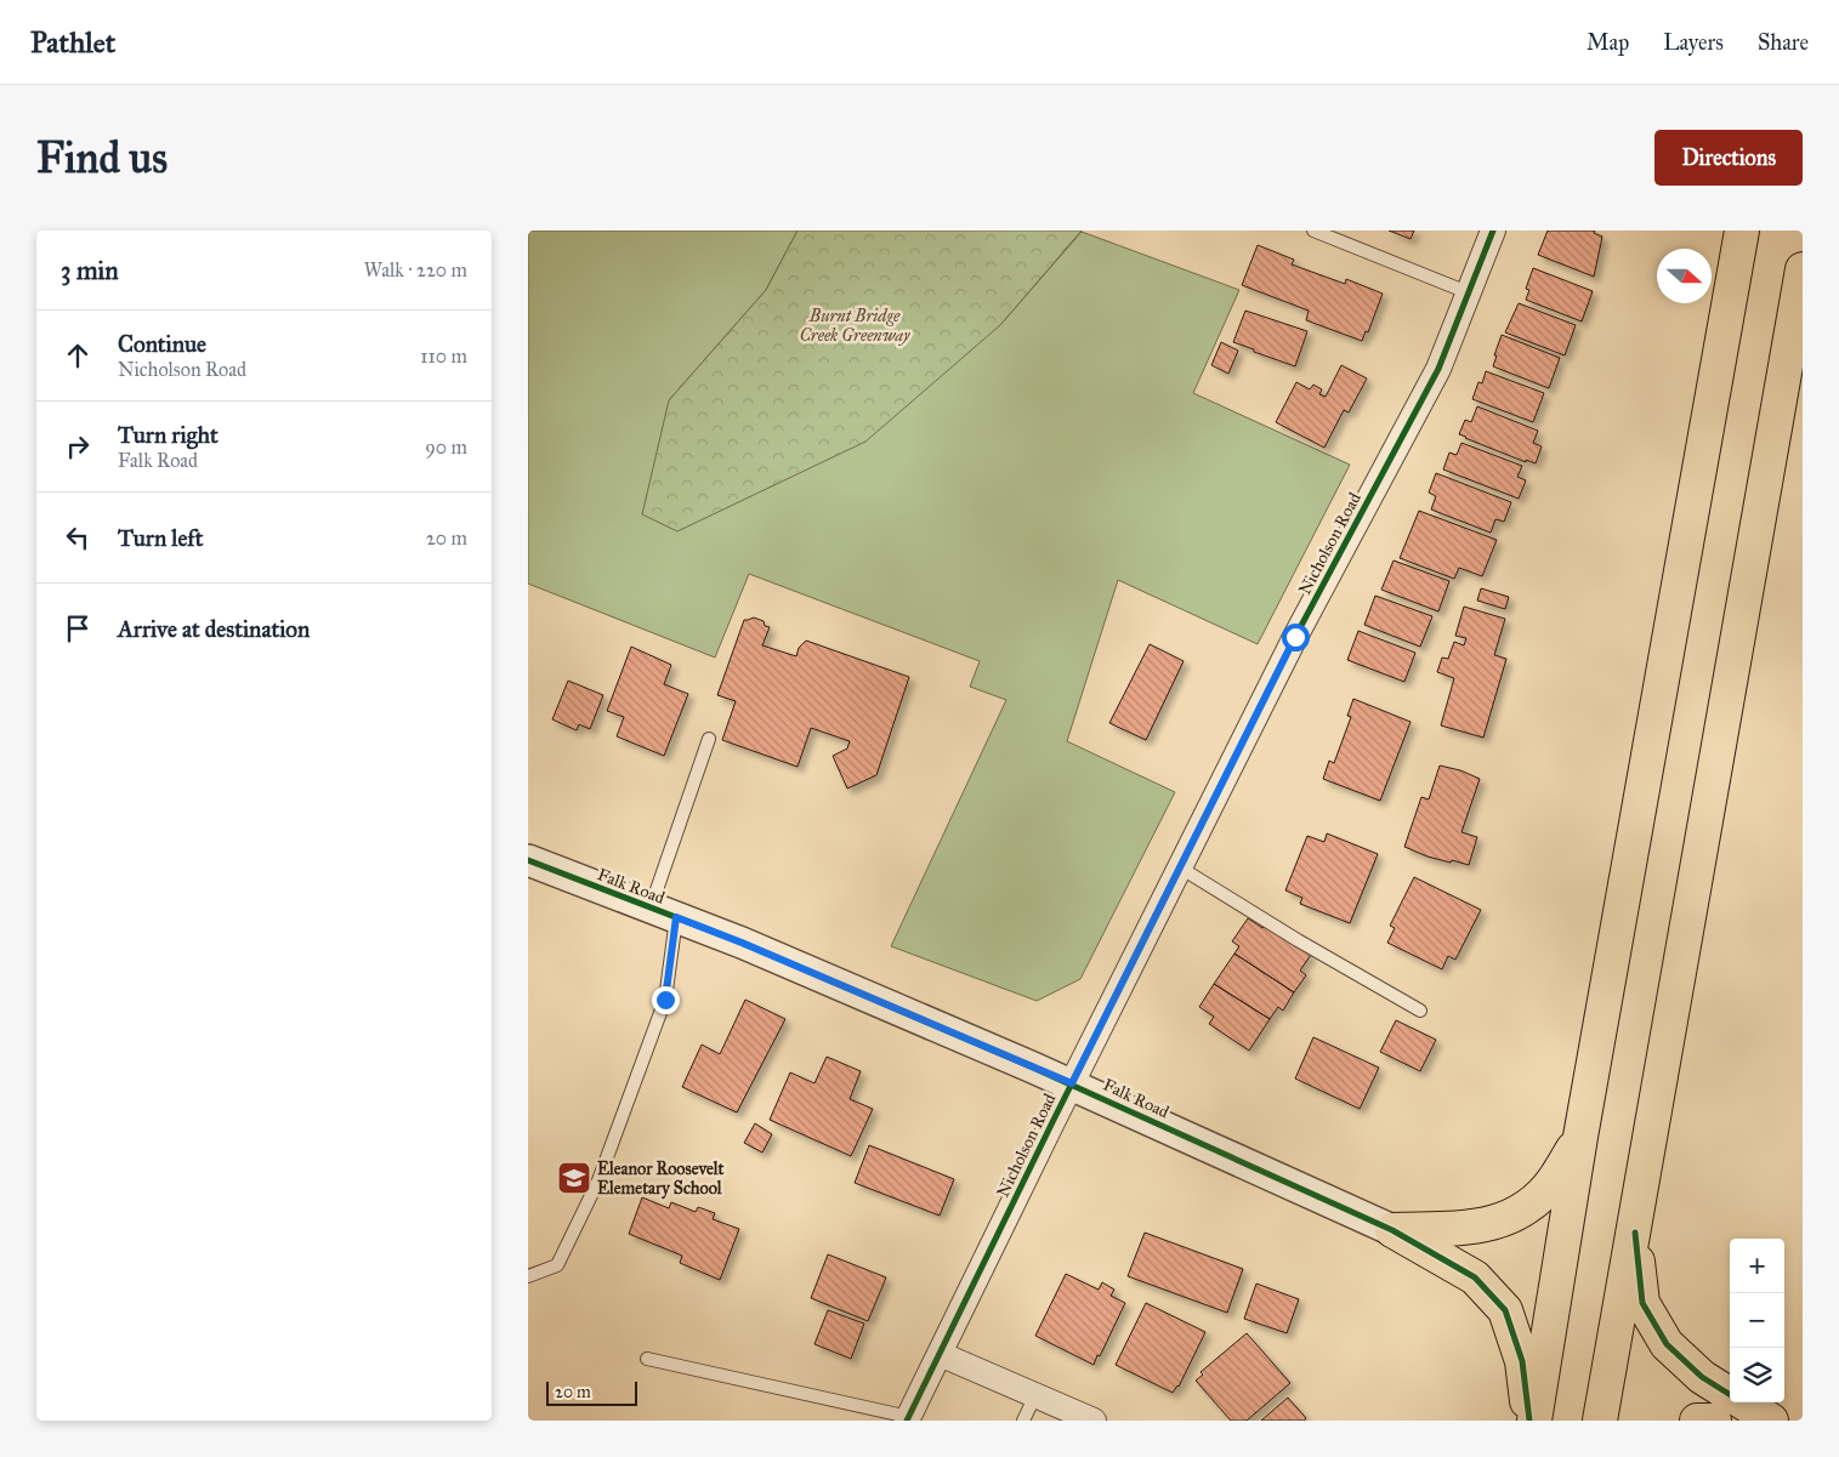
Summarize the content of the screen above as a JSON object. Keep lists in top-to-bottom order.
{
  "streets": {
    "street": ["Nicholson Road", "Falk Road"]
  },
  "crossings": [
    ["Nicholson Road", "Falk Road"]
  ],
  "parks": ["Burnt Bridge Creek Greenway"],
  "places": {
    "school or university": ["Eleanor Roosevelt Elemetary School"]
  },
  "scale_bar": "20 m",
  "north": "right",
  "page": {
    "header": "Pathlet",
    "nav": ["Map", "Layers", "Share"],
    "buttons": "Directions",
    "title": "Find us",
    "heading": ["3 min", "Walk · 220 m"],
    "list": [
      ["Continue", "Nicholson Road", "110 m"],
      ["Turn right", "Falk Road", "90 m"],
      ["Turn left", "20 m"],
      "Arrive at destination"
    ],
    "map_buttons": ["+", "−"],
    "scale": "20 m"
  }
}
